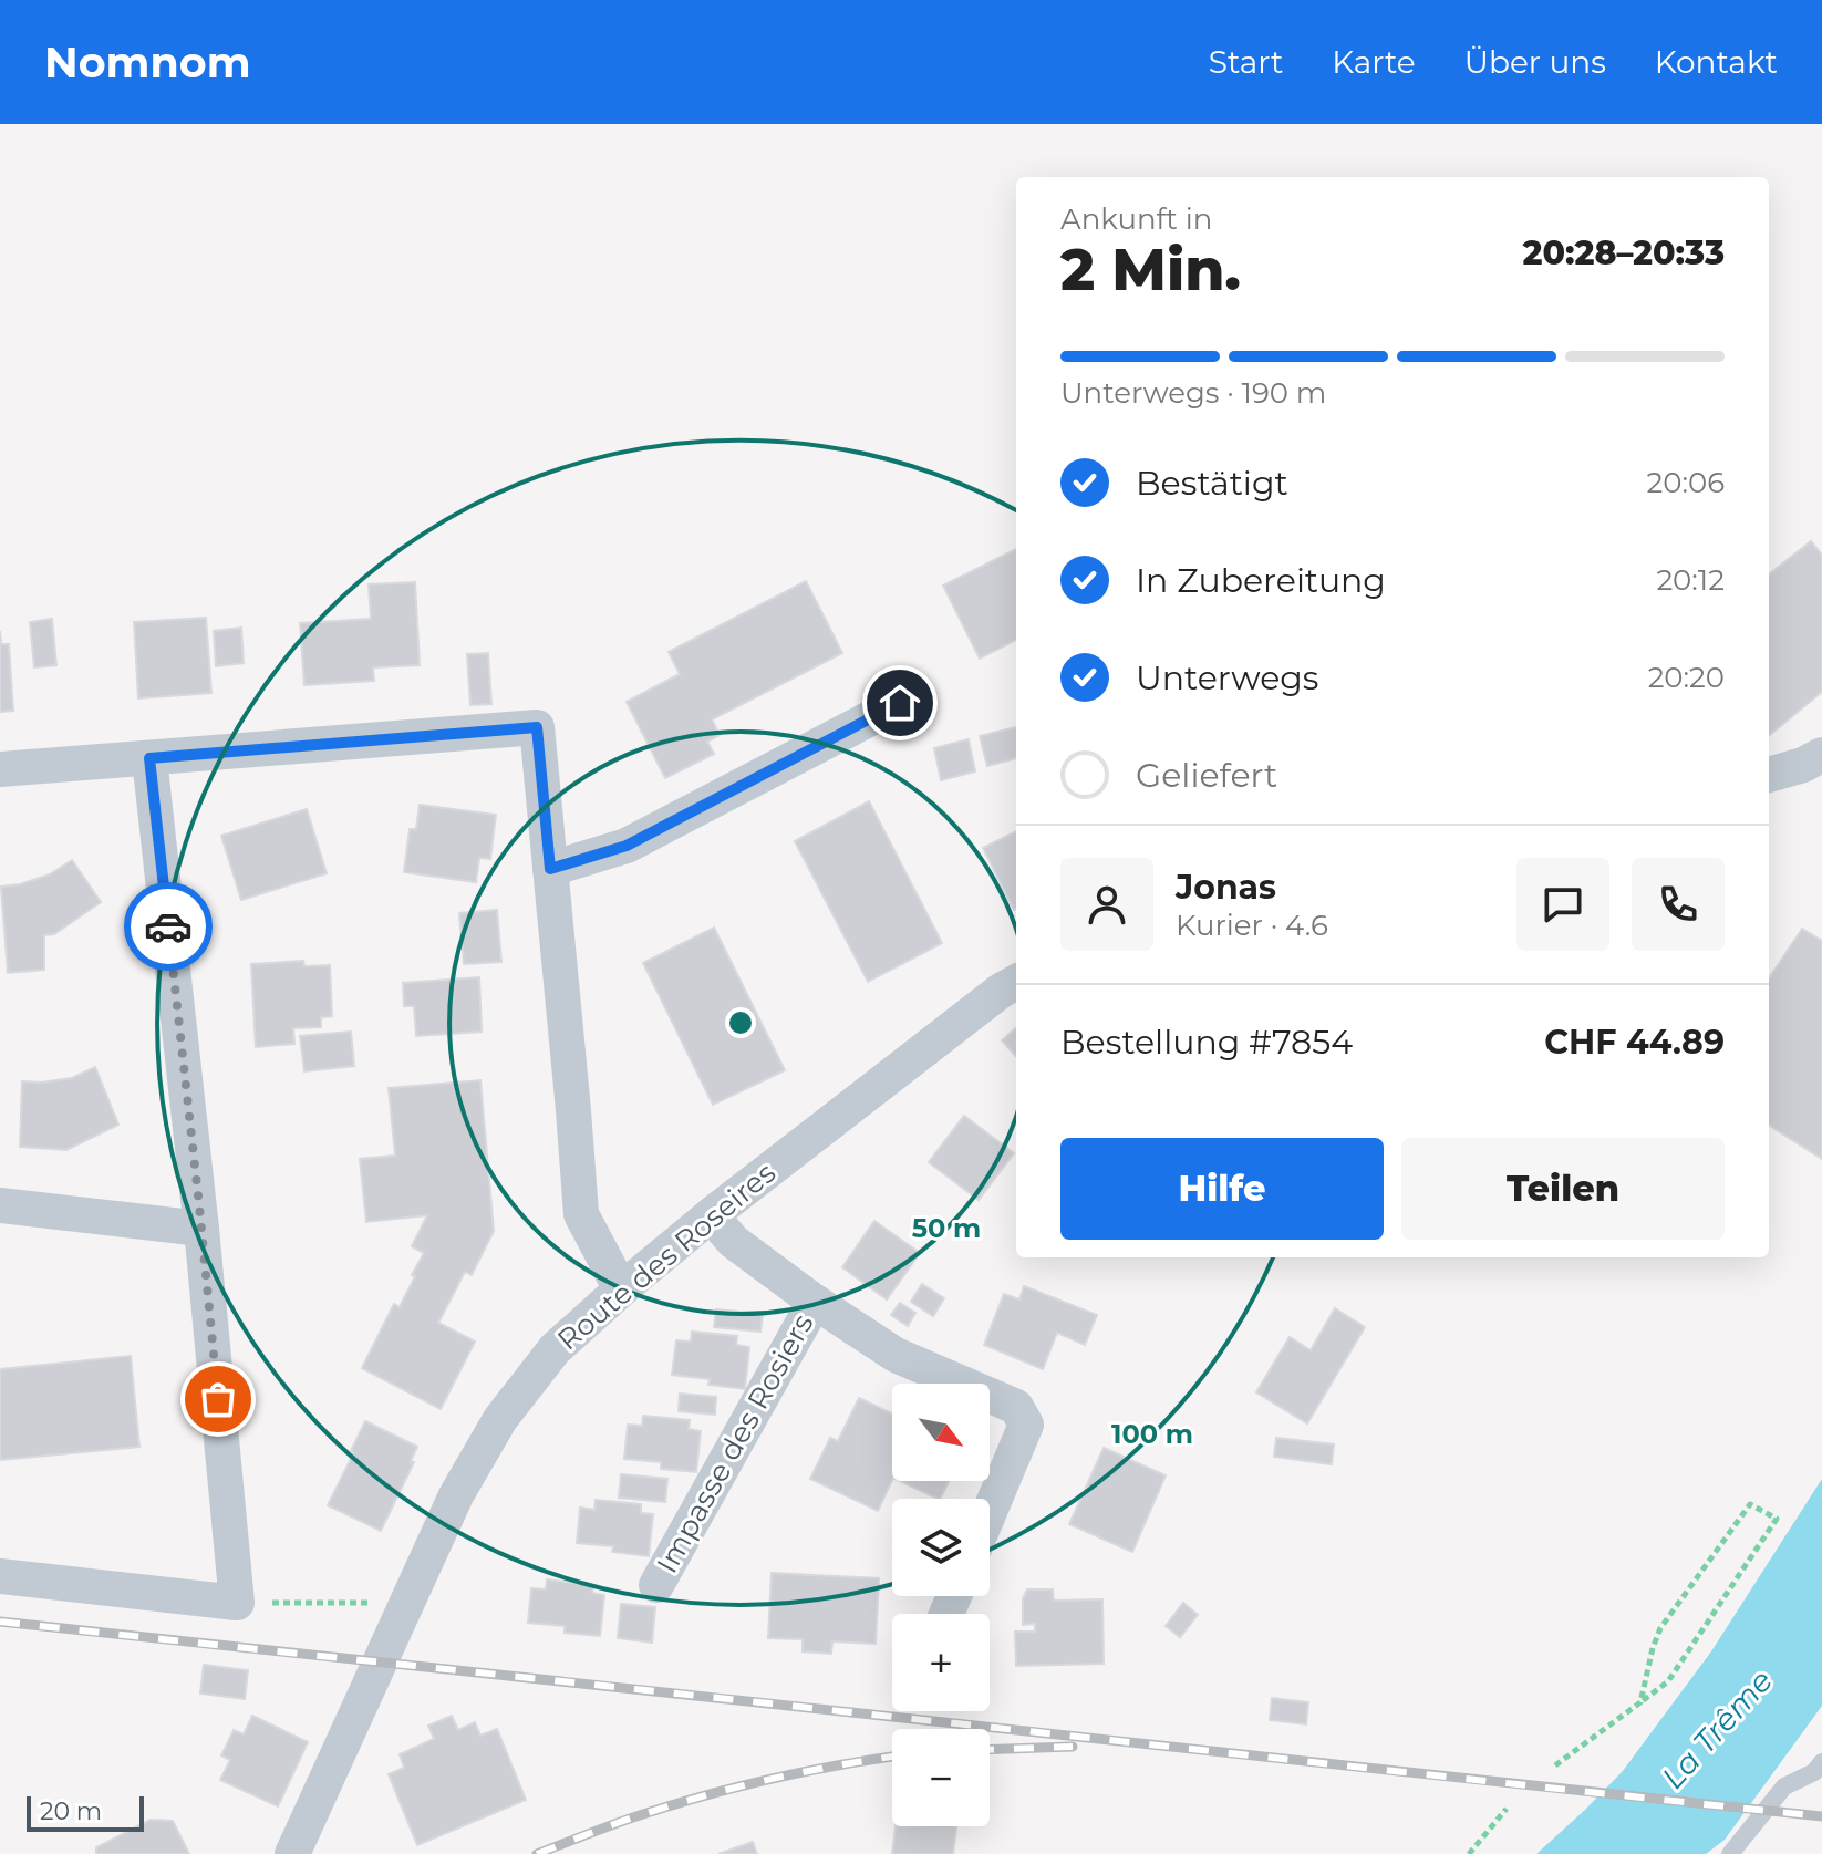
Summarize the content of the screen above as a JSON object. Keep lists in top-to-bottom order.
{
  "streets": {
    "street": ["Route des Roseires", "Impasse des Rosiers"]
  },
  "crossings": [
    ["Route des Roseires", "Impasse des Rosiers"]
  ],
  "water": ["La Trême"],
  "scale_bar": "20 m",
  "north": "bottom right",
  "page": {
    "header": "Nomnom",
    "nav": [
      "Start",
      "Karte",
      "Über uns",
      "Kontakt"
    ],
    "heading": ["2 Min.", "Ankunft in", "20:28–20:33"],
    "panel": [
      "Jonas",
      "Kurier · 4.6",
      "Bestellung #7854",
      "CHF 44.89"
    ],
    "bar": "Unterwegs · 190 m",
    "list": [
      ["Bestätigt", "20:06"],
      ["In Zubereitung", "20:12"],
      ["Unterwegs", "20:20"],
      "Geliefert"
    ],
    "buttons": ["Hilfe", "Teilen"],
    "map_buttons": ["+", "−"],
    "scale": "20 m"
  },
  "rings": ["50 m", "100 m"]
}
